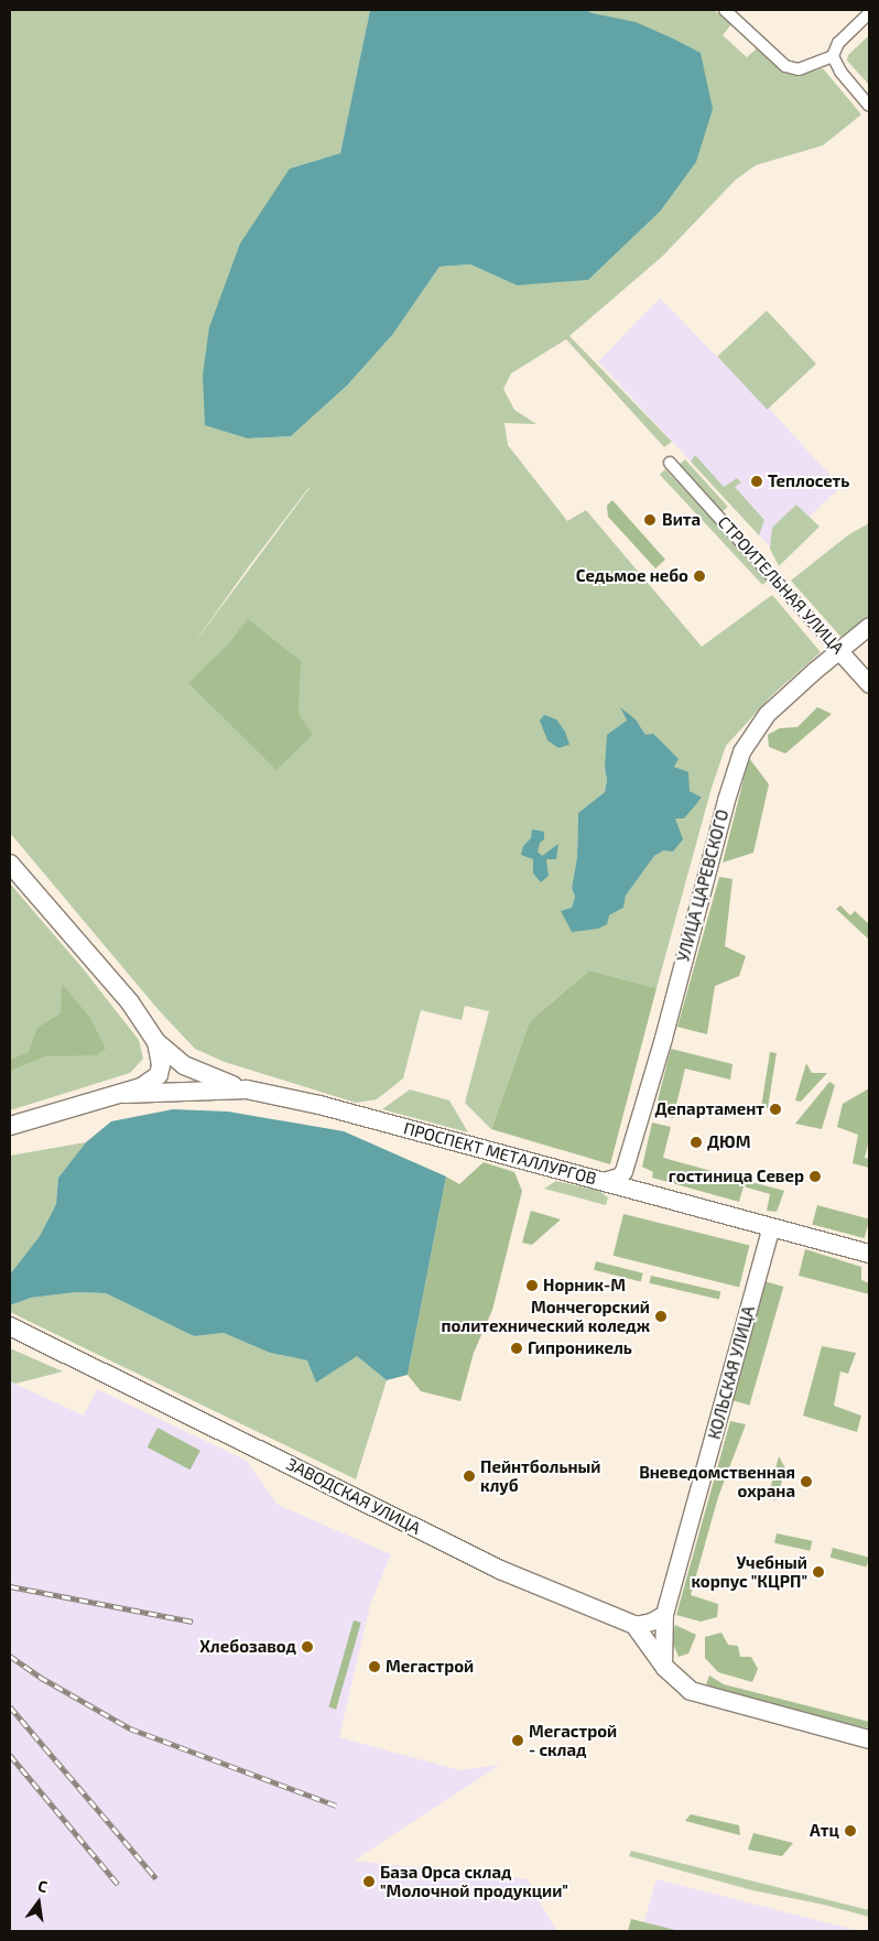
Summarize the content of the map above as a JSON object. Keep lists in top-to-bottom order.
{
  "streets": {
    "main road": ["ПРОСПЕКТ МЕТАЛЛУРГОВ", "ЗАВОДСКАЯ УЛИЦА"],
    "street": ["СТРОИТЕЛЬНАЯ УЛИЦА", "УЛИЦА ЦАРЕВСКОГО", "КОЛЬСКАЯ УЛИЦА"]
  },
  "crossings": [
    ["СТРОИТЕЛЬНАЯ УЛИЦА", "УЛИЦА ЦАРЕВСКОГО"],
    ["ПРОСПЕКТ МЕТАЛЛУРГОВ", "КОЛЬСКАЯ УЛИЦА"]
  ],
  "places": [
    "Теплосеть",
    "Вита",
    "Седьмое небо",
    "Департамент",
    "ДЮМ",
    "гостиница Север",
    "Норник-М",
    "Мончегорский политехнический коледж",
    "Гипроникель",
    "Пейнтбольный клуб",
    "Вневедомственная охрана",
    "Учебный корпус \"КЦРП\"",
    "Хлебозавод",
    "Мегастрой",
    "Мегастрой - склад",
    "Атц",
    "База Орса склад \"Молочной продукции\""
  ],
  "north": "top"
}
